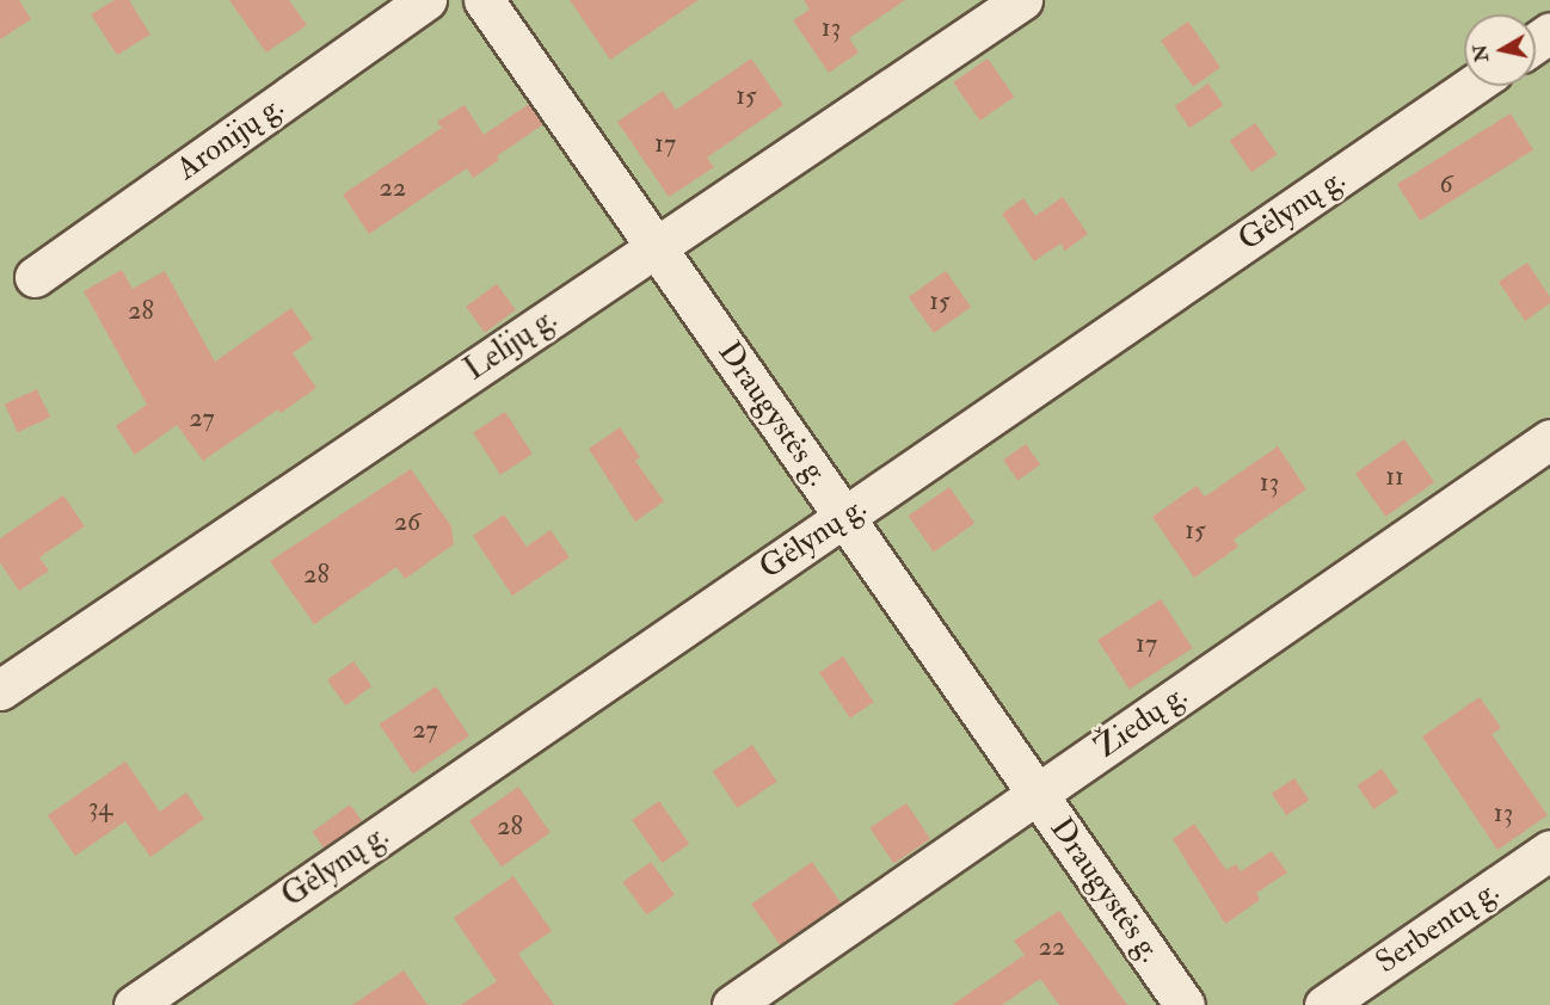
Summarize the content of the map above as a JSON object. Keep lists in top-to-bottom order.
{
  "streets": {
    "street": [
      "Aronijų g.",
      "Gėlynų g.",
      "Lelijų g.",
      "Draugystės g.",
      "Žiedų g.",
      "Serbentų g."
    ]
  },
  "crossings": [
    ["Gėlynų g.", "Draugystės g."],
    ["Lelijų g.", "Draugystės g."],
    ["Draugystės g.", "Žiedų g."]
  ],
  "house_numbers": [
    "13",
    "15",
    "17",
    "6",
    "22",
    "15",
    "28",
    "27",
    "11",
    "13",
    "26",
    "15",
    "28",
    "17",
    "27",
    "34",
    "13",
    "28",
    "22"
  ],
  "north": "left"
}
